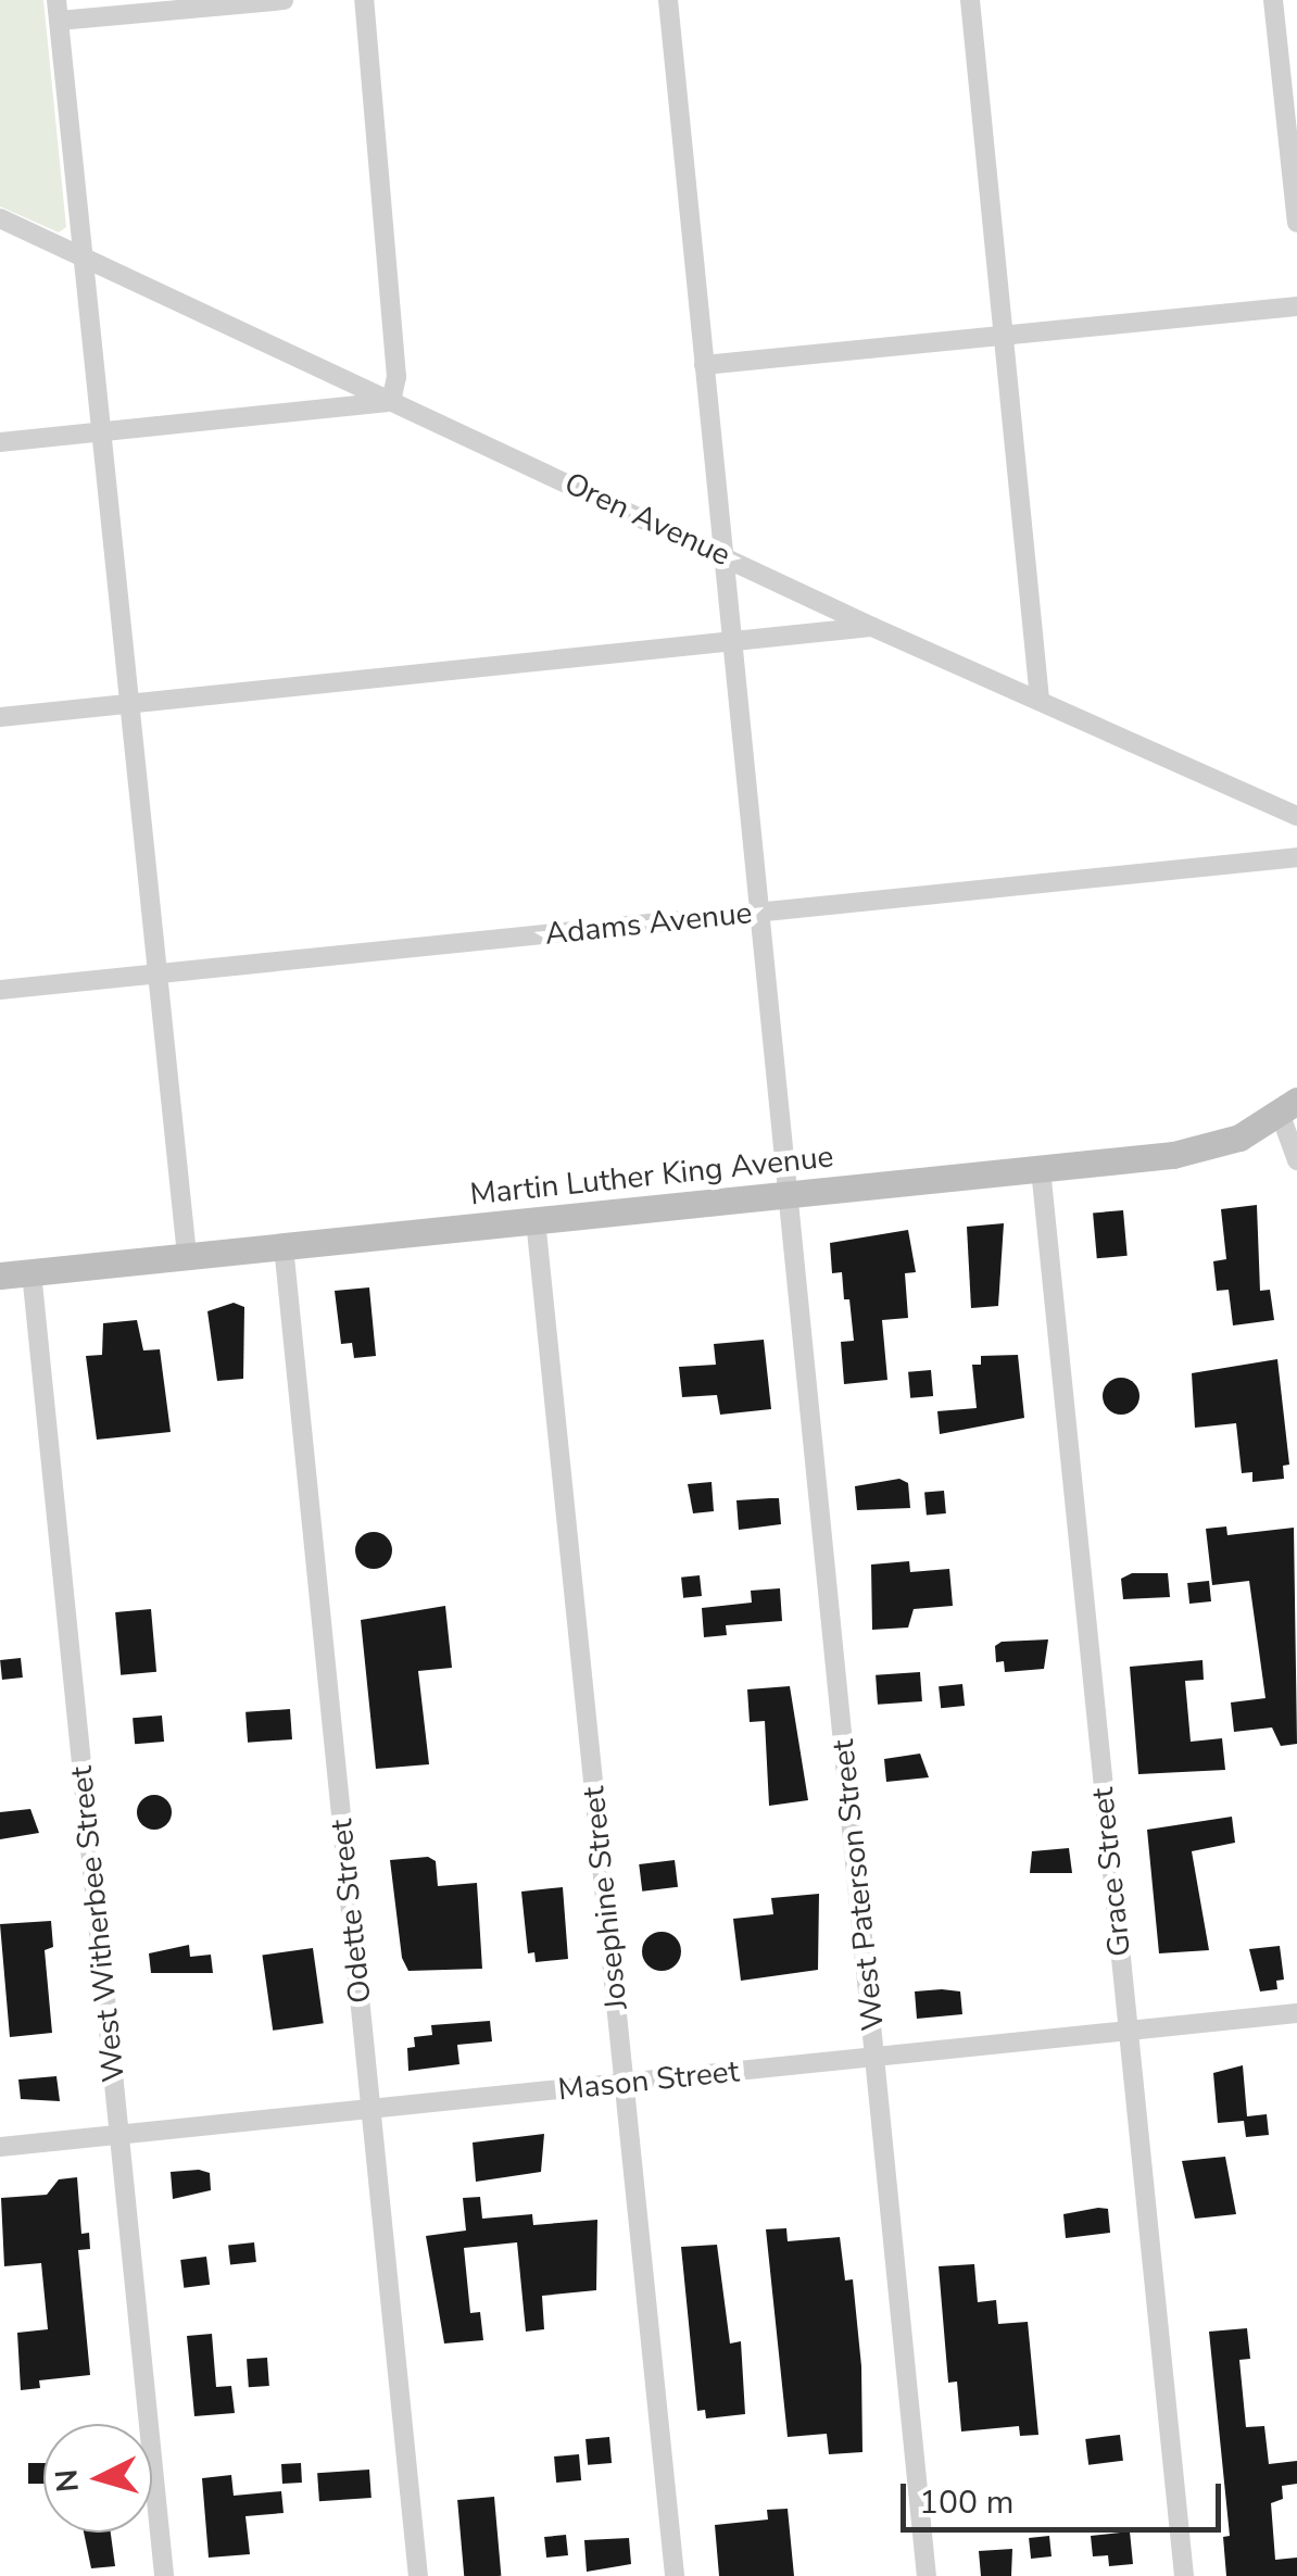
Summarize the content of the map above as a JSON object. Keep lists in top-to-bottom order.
{
  "streets": {
    "street": [
      "Oren Avenue",
      "Adams Avenue",
      "Martin Luther King Avenue",
      "Grace Street",
      "West Paterson Street",
      "Josephine Street",
      "Odette Street",
      "West Witherbee Street",
      "Mason Street"
    ]
  },
  "crossings": [
    ["Oren Avenue", "West Paterson Street"],
    ["Adams Avenue", "West Paterson Street"],
    ["Martin Luther King Avenue", "Grace Street"],
    ["Martin Luther King Avenue", "West Paterson Street"],
    ["Martin Luther King Avenue", "Josephine Street"],
    ["Martin Luther King Avenue", "Odette Street"],
    ["Martin Luther King Avenue", "West Witherbee Street"],
    ["Grace Street", "Mason Street"],
    ["West Paterson Street", "Mason Street"],
    ["Josephine Street", "Mason Street"],
    ["Odette Street", "Mason Street"],
    ["West Witherbee Street", "Mason Street"]
  ],
  "scale_bar": "100 m",
  "north": "left"
}
